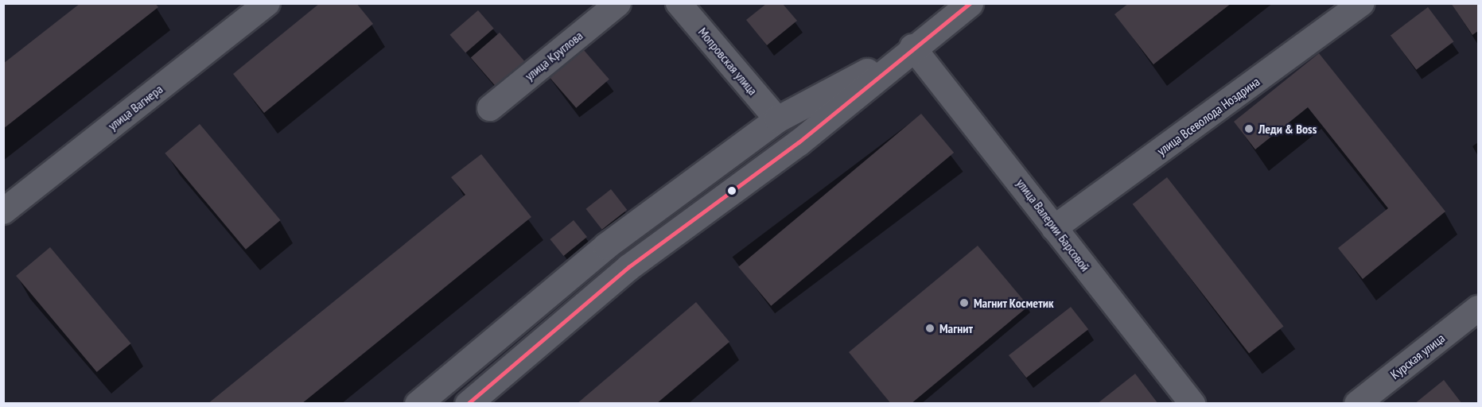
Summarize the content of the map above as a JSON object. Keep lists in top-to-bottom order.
{
  "streets": {
    "street": [
      "улица Круглова",
      "Мопровская улица",
      "улица Вагнера",
      "улица Всеволода Ноздрина",
      "улица Валерии Барсовой",
      "Курская улица"
    ]
  },
  "crossings": [
    ["улица Всеволода Ноздрина", "улица Валерии Барсовой"]
  ],
  "places": ["Леди & Boss", "Магнит Косметик", "Магнит"]
}
